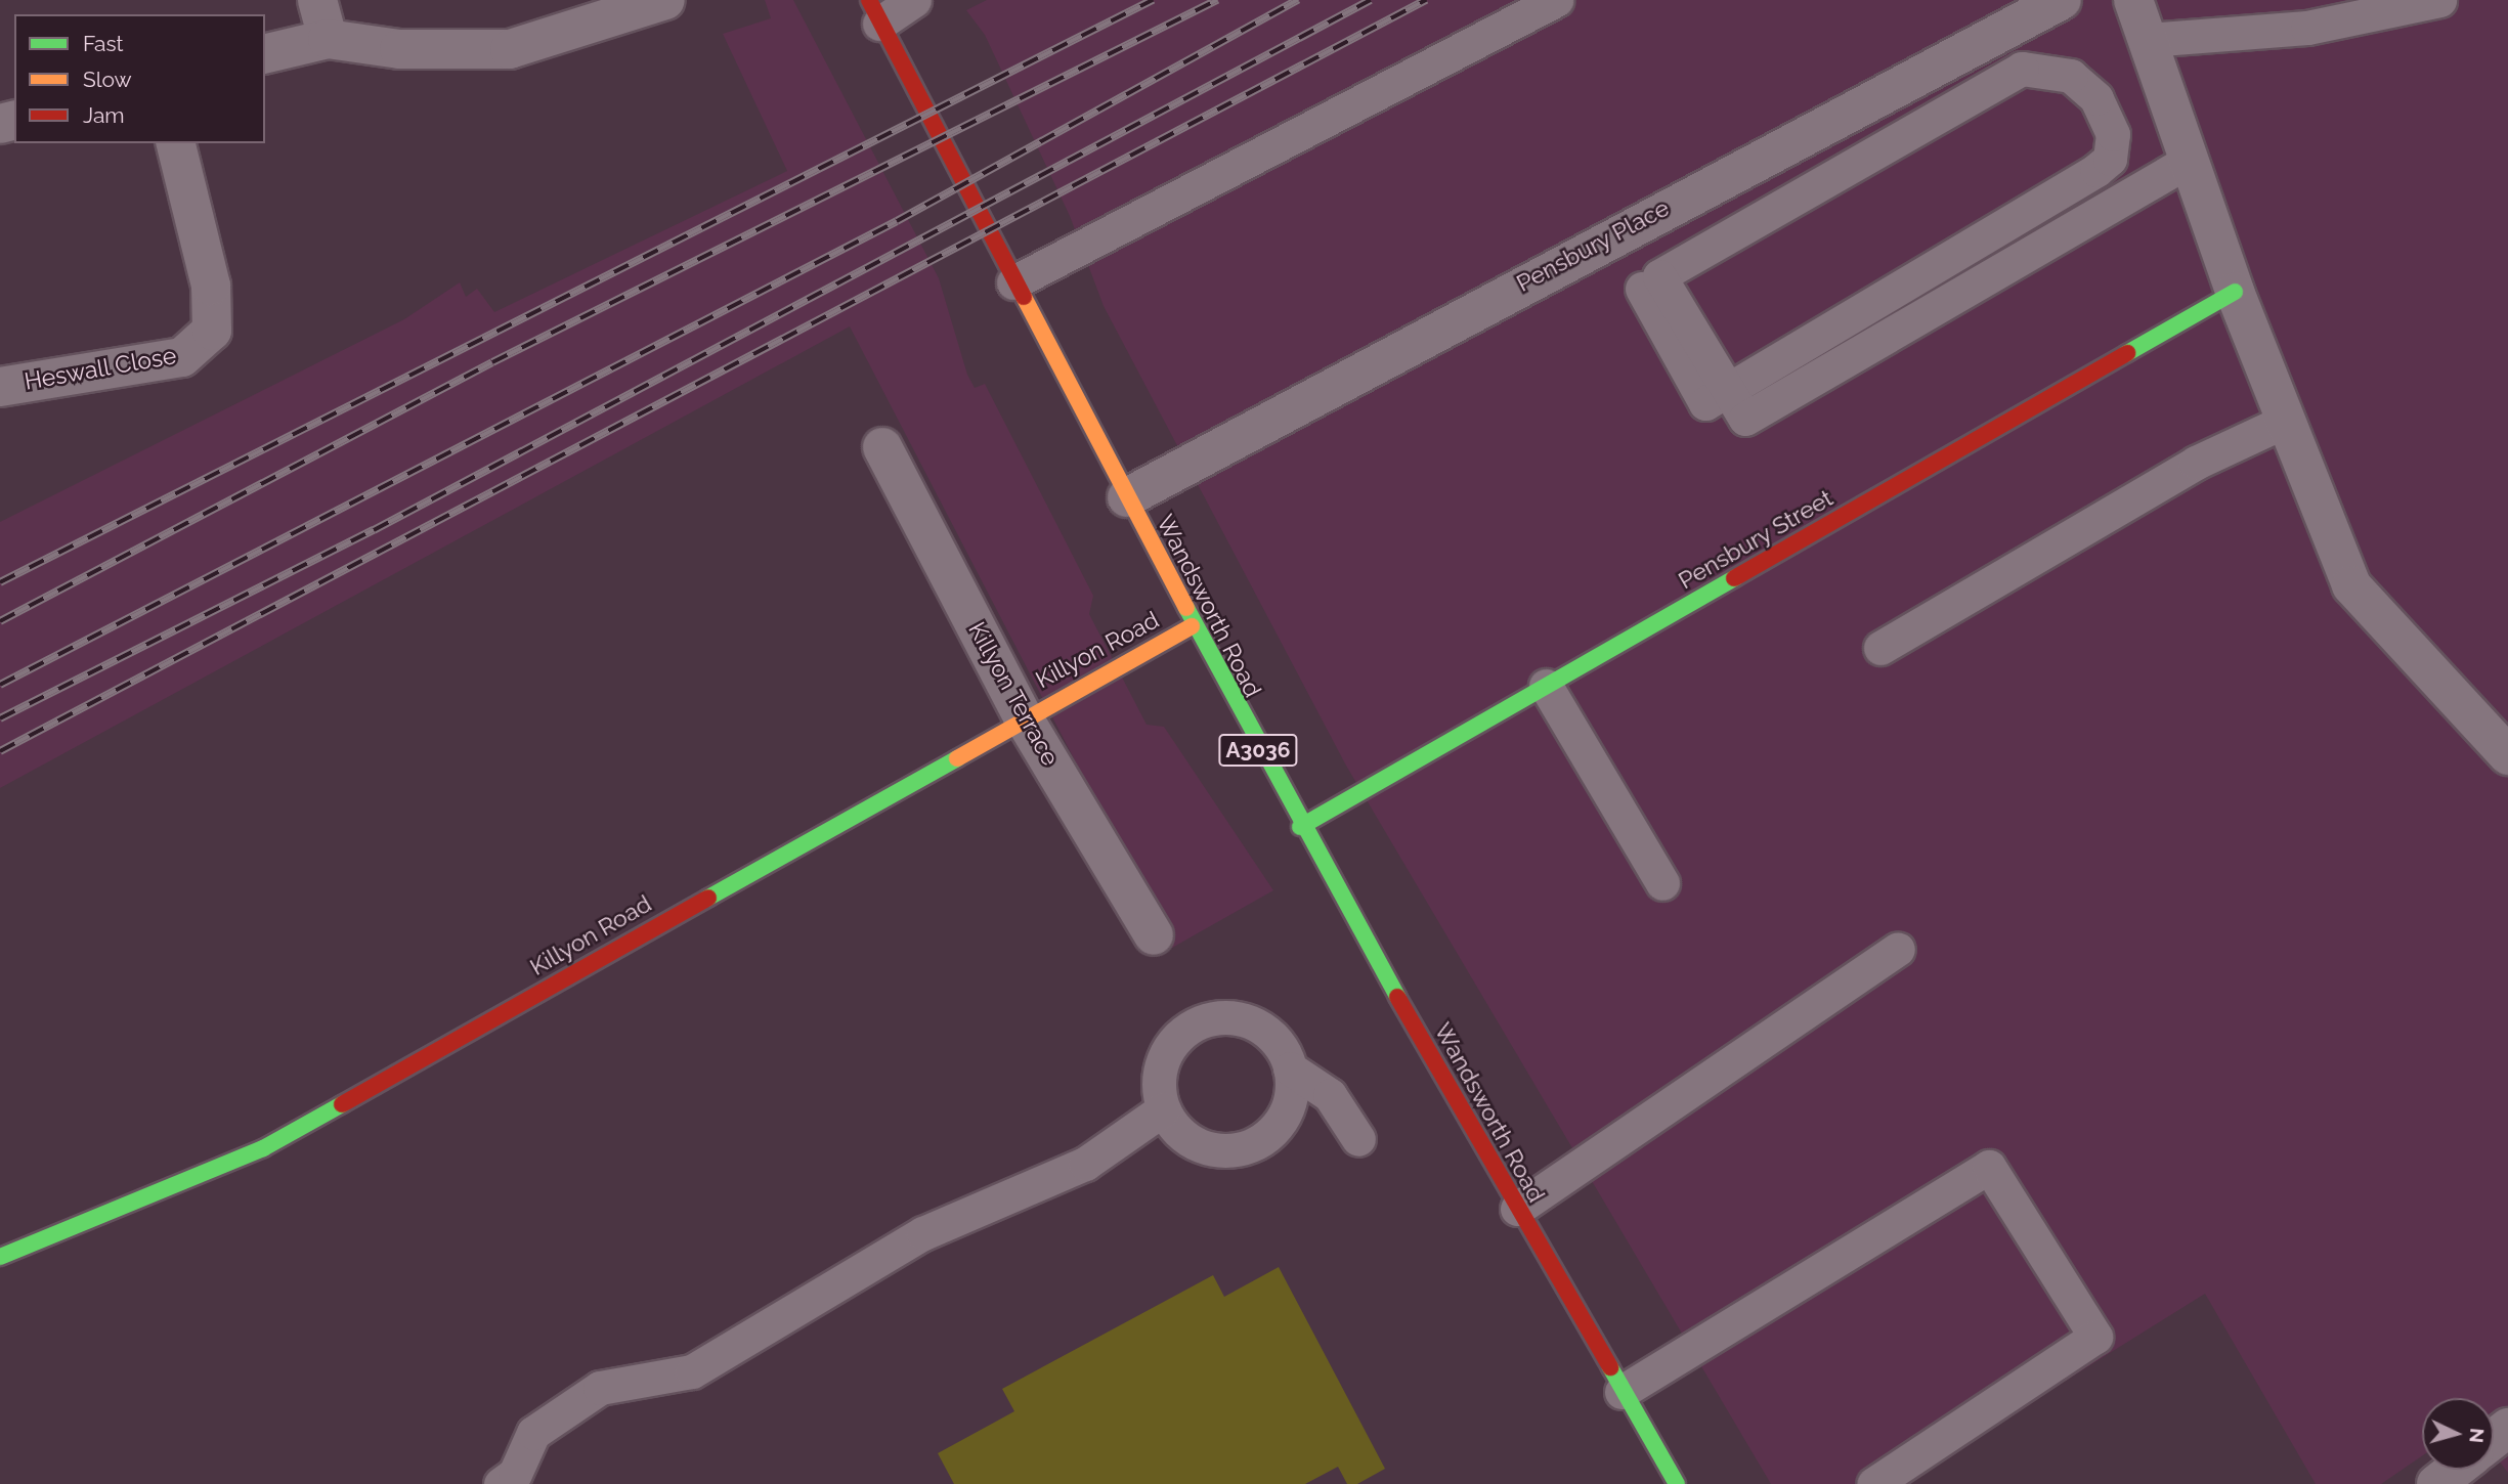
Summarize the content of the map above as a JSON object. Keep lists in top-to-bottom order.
{
  "streets": {
    "street": [
      "Pensbury Place",
      "Heswall Close",
      "Pensbury Street",
      "Wandsworth Road",
      "Killyon Road",
      "Killyon Terrace",
      "A3036"
    ]
  },
  "crossings": [
    ["Pensbury Place", "Wandsworth Road"],
    ["Pensbury Street", "Wandsworth Road"],
    ["Wandsworth Road", "Killyon Road"],
    ["Killyon Road", "Killyon Terrace"]
  ],
  "legend": ["Fast", "Slow", "Jam"],
  "north": "right"
}
